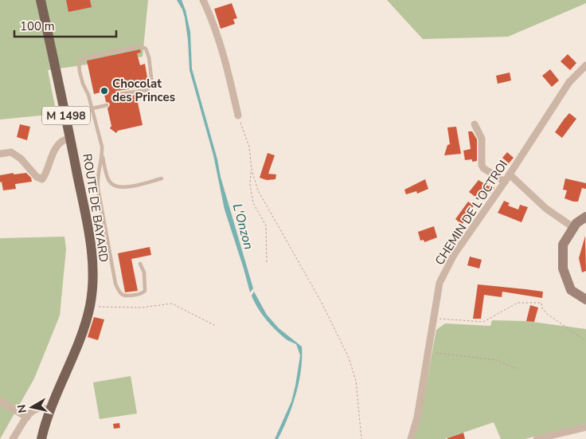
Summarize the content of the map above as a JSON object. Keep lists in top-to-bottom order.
{
  "streets": {
    "main road": ["M 1498", "ROUTE DE BAYARD"],
    "street": ["CHEMIN DE L'OCTROI"]
  },
  "water": ["L'Onzon"],
  "places": ["Chocolat des Princes"],
  "scale_bar": "100 m",
  "north": "left"
}
